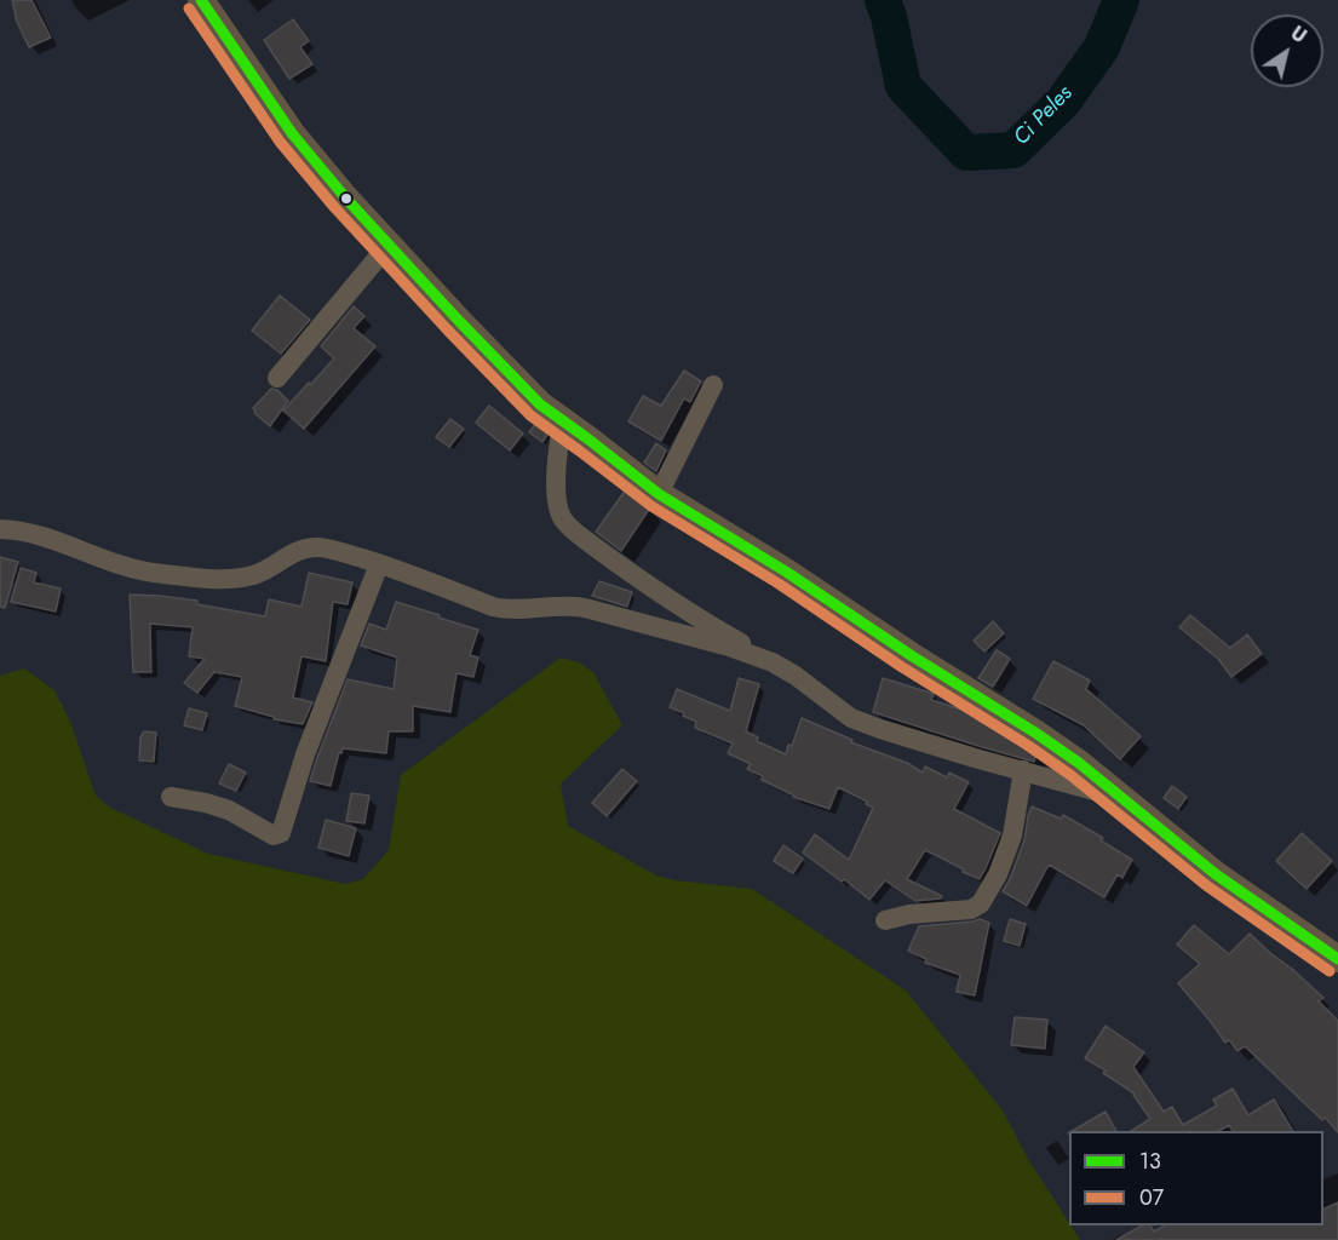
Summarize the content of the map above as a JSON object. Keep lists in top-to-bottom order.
{
  "water": ["Ci Peles"],
  "lines": ["transit line 13", "transit line 07"],
  "legend": ["13", "07"],
  "north": "top right"
}
